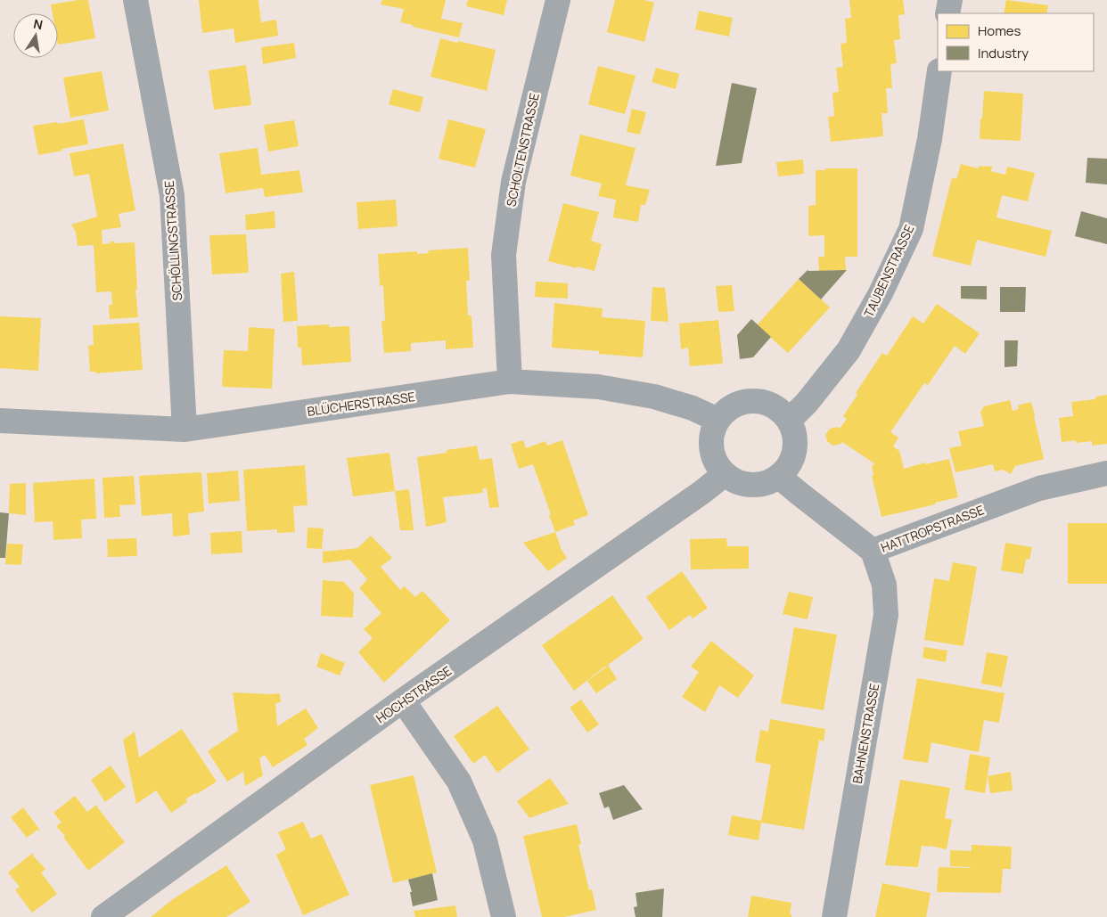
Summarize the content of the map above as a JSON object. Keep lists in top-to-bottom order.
{
  "streets": {
    "street": [
      "SCHOLTENSTRASSE",
      "SCHÖLLINGSTRASSE",
      "TAUBENSTRASSE",
      "BLÜCHERSTRASSE",
      "HATTROPSTRASSE",
      "HOCHSTRASSE",
      "BAHNENSTRASSE"
    ]
  },
  "crossings": [
    ["SCHOLTENSTRASSE", "BLÜCHERSTRASSE"],
    ["SCHÖLLINGSTRASSE", "BLÜCHERSTRASSE"],
    ["TAUBENSTRASSE", "BLÜCHERSTRASSE"],
    ["TAUBENSTRASSE", "HATTROPSTRASSE"],
    ["TAUBENSTRASSE", "HOCHSTRASSE"],
    ["BLÜCHERSTRASSE", "HATTROPSTRASSE"],
    ["BLÜCHERSTRASSE", "HOCHSTRASSE"],
    ["HATTROPSTRASSE", "HOCHSTRASSE"],
    ["HATTROPSTRASSE", "BAHNENSTRASSE"]
  ],
  "legend": ["Homes", "Industry"],
  "north": "top"
}
